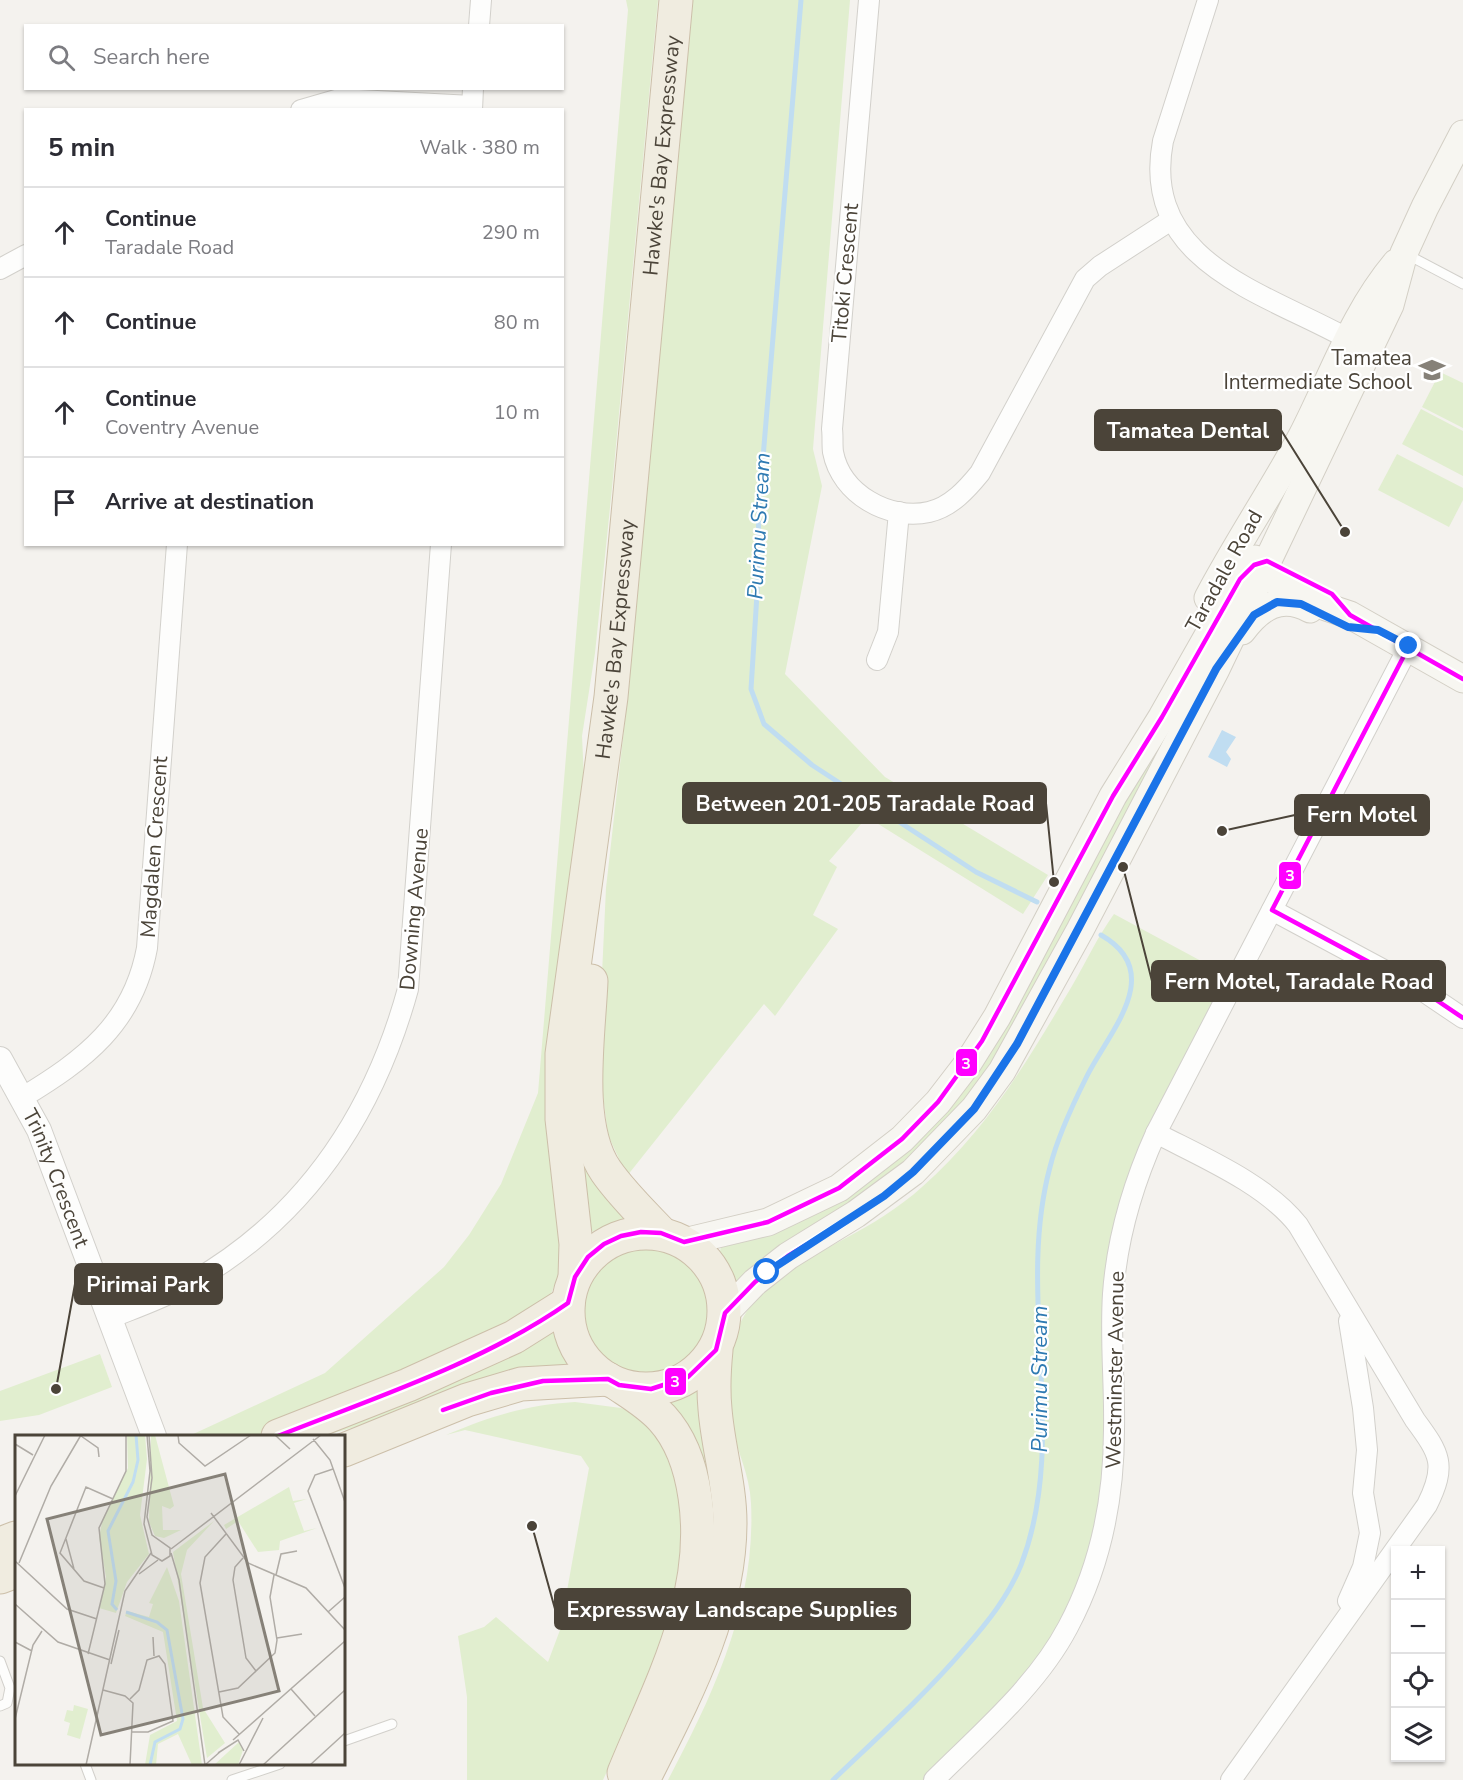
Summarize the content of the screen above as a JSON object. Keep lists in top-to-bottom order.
{
  "streets": {
    "highway": ["Hawke's Bay Expressway"],
    "main road": ["Taradale Road"],
    "street": [
      "Titoki Crescent",
      "Magdalen Crescent",
      "Downing Avenue",
      "Trinity Crescent",
      "Westminster Avenue"
    ]
  },
  "crossings": [
    ["Hawke's Bay Expressway", "Taradale Road"],
    ["Magdalen Crescent", "Trinity Crescent"],
    ["Downing Avenue", "Trinity Crescent"]
  ],
  "water": ["Purimu Stream"],
  "places": {
    "school or university": ["Tamatea Intermediate School"],
    "other": [
      "Tamatea Dental",
      "Fern Motel",
      "Fern Motel, Taradale Road",
      "Between 201-205 Taradale Road",
      "Pirimai Park",
      "Expressway Landscape Supplies"
    ]
  },
  "lines": ["transit line 3"],
  "page": {
    "search": "Search here",
    "heading": ["5 min", "Walk · 380 m"],
    "list": [
      ["Continue", "Taradale Road", "290 m"],
      ["Continue", "80 m"],
      ["Continue", "Coventry Avenue", "10 m"],
      "Arrive at destination"
    ],
    "map_buttons": ["+", "−"]
  }
}
